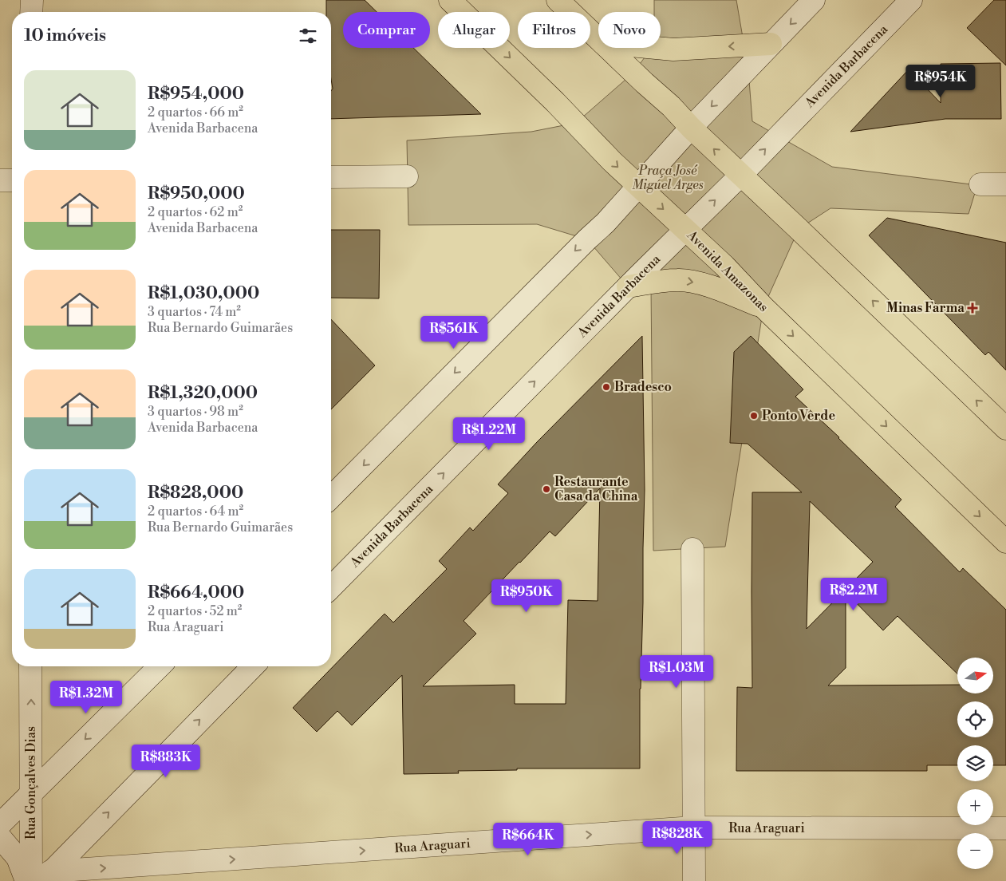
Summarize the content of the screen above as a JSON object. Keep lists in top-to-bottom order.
{
  "streets": {
    "main road": [
      "Avenida Barbacena",
      "Avenida Amazonas",
      "Rua Gonçalves Dias",
      "Rua Araguari"
    ]
  },
  "crossings": [
    ["Avenida Barbacena", "Avenida Amazonas"]
  ],
  "one_way": ["Rua Gonçalves Dias", "Rua Araguari"],
  "parks": ["Praça José Miguel Arges"],
  "places": {
    "health": ["Minas Farma"],
    "other": ["Bradesco", "Ponto Verde", "Restaurante Casa da China"]
  },
  "north": "right",
  "page": {
    "chip": [
      "Comprar",
      "Alugar",
      "Filtros",
      "Novo"
    ],
    "heading": "10 imóveis",
    "list": [
      {
        "name": "R$954,000",
        "note": "2 quartos · 66 m² · Avenida Barbacena"
      },
      {
        "name": "R$950,000",
        "note": "2 quartos · 62 m² · Avenida Barbacena"
      },
      {
        "name": "R$1,030,000",
        "note": "3 quartos · 74 m² · Rua Bernardo Guimarães"
      },
      {
        "name": "R$1,320,000",
        "note": "3 quartos · 98 m² · Avenida Barbacena"
      },
      {
        "name": "R$828,000",
        "note": "2 quartos · 64 m² · Rua Bernardo Guimarães"
      },
      {
        "name": "R$664,000",
        "note": "2 quartos · 52 m² · Rua Araguari"
      }
    ],
    "price": [
      "R$954K",
      "R$561K",
      "R$1.22M",
      "R$2.2M",
      "R$950K",
      "R$1.03M",
      "R$1.32M",
      "R$883K",
      "R$828K",
      "R$664K"
    ],
    "map_buttons": ["+", "−"]
  }
}
